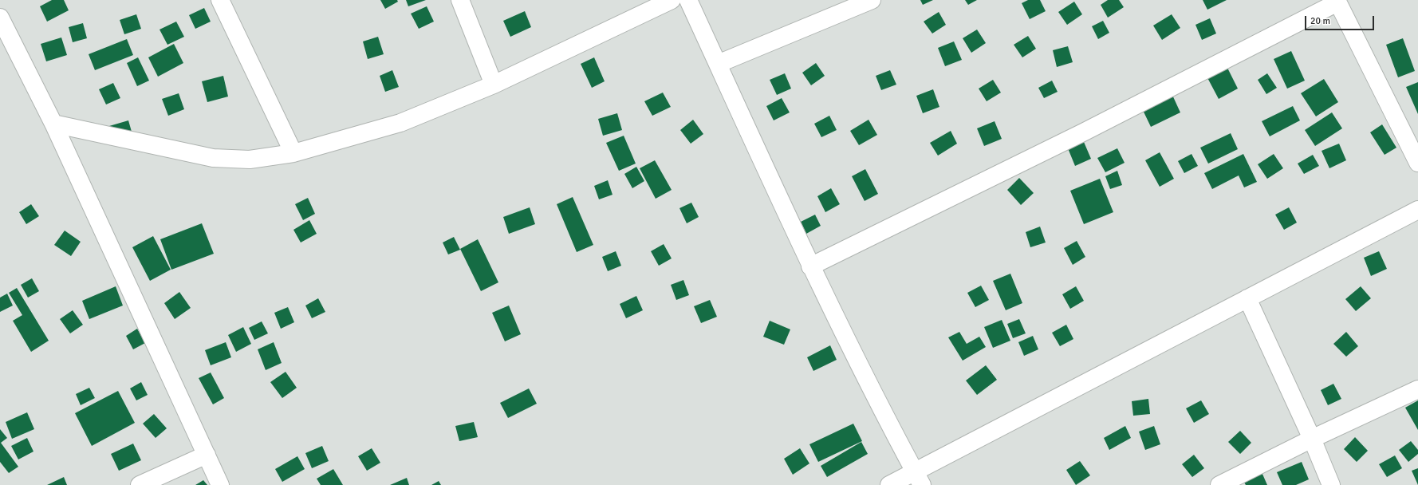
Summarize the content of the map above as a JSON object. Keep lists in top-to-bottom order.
{
  "scale_bar": "20 m"
}
